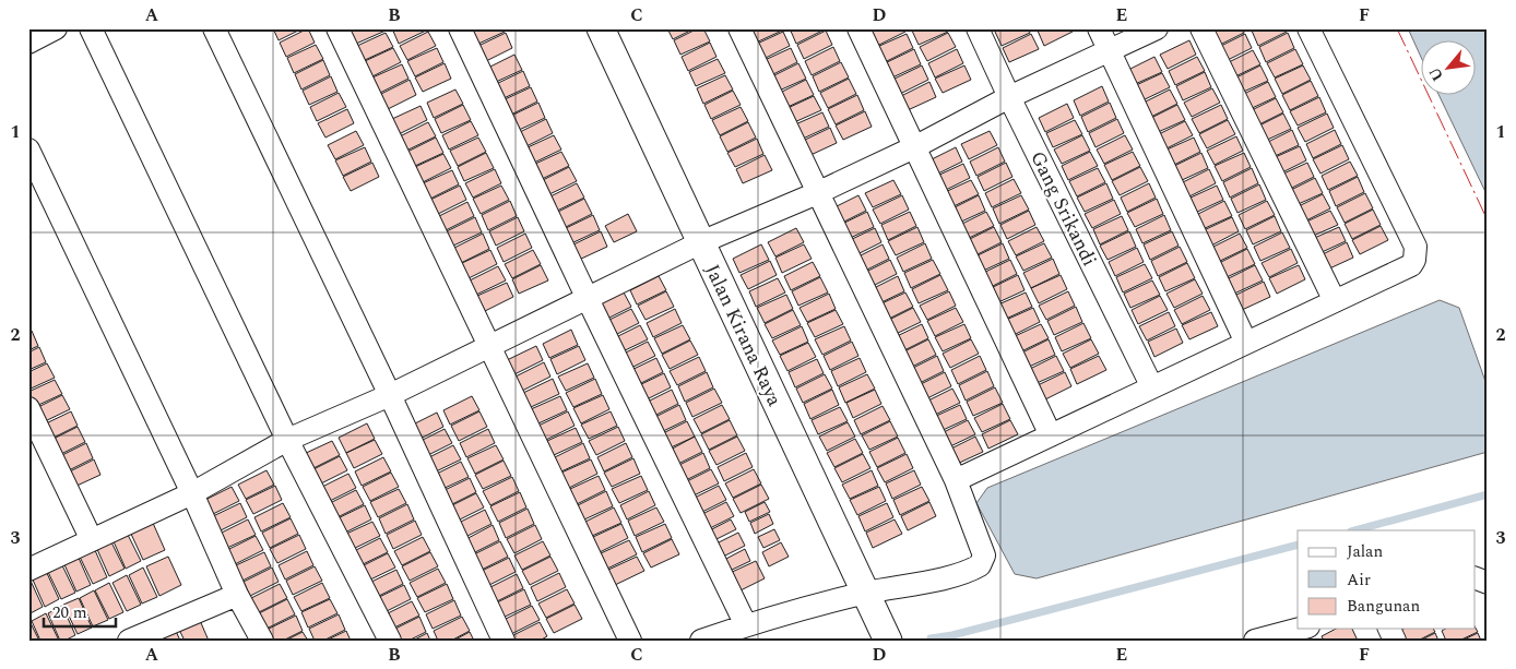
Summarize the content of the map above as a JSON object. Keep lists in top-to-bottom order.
{
  "streets": {
    "street": ["Gang Srikandi", "Jalan Kirana Raya"]
  },
  "legend": ["Jalan", "Air", "Bangunan"],
  "scale_bar": "20 m",
  "north": "bottom left",
  "grid": {
    "columns": [
      "A",
      "B",
      "C",
      "D",
      "E",
      "F"
    ],
    "rows": ["1", "2", "3"]
  }
}
